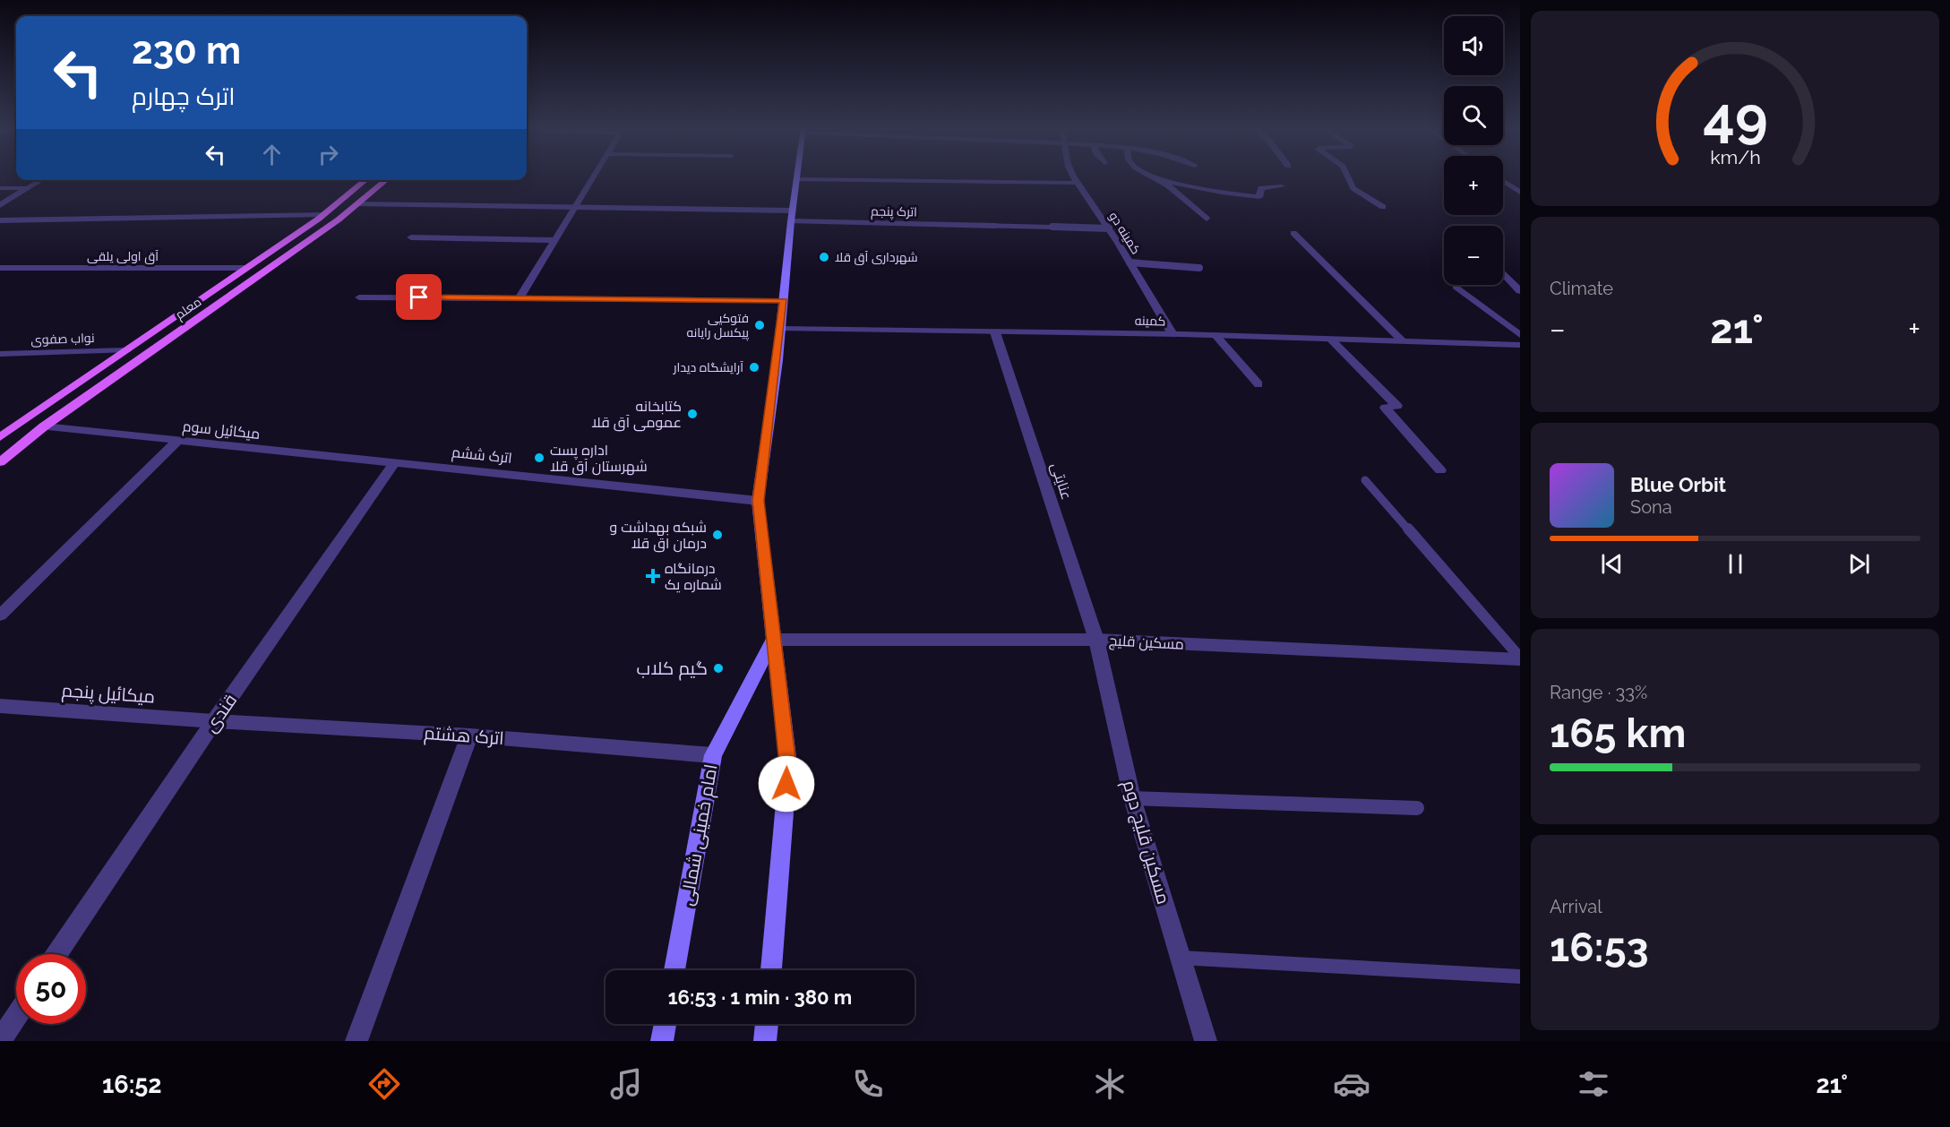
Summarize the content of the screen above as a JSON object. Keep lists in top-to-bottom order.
{
  "streets": {
    "main road": ["معلم", "امام خمینی شمالی"],
    "street": [
      "اترک پنجم",
      "کمینه دو",
      "آق اولی یلقی",
      "کمینه",
      "نواب صفوی",
      "میکائیل سوم",
      "اترک ششم",
      "عنایتی",
      "مسکین قلیچ",
      "میکائیل پنجم",
      "قندی",
      "اترک هشتم",
      "مسکین قلیچ دوم"
    ]
  },
  "crossings": [
    ["اترک پنجم", "معلم"],
    ["کمینه دو", "کمینه"],
    ["آق اولی یلقی", "معلم"],
    ["معلم", "نواب صفوی"],
    ["معلم", "میکائیل سوم"],
    ["کمینه", "عنایتی"],
    ["میکائیل سوم", "اترک ششم"],
    ["میکائیل سوم", "قندی"],
    ["اترک ششم", "قندی"],
    ["عنایتی", "مسکین قلیچ"],
    ["عنایتی", "مسکین قلیچ دوم"],
    ["مسکین قلیچ", "امام خمینی شمالی"],
    ["مسکین قلیچ", "مسکین قلیچ دوم"],
    ["میکائیل پنجم", "قندی"],
    ["میکائیل پنجم", "اترک هشتم"],
    ["قندی", "اترک هشتم"],
    ["اترک هشتم", "امام خمینی شمالی"]
  ],
  "places": {
    "other": [
      "شهرداری آق قلا",
      "فتوکپی پیکسل رایانه",
      "آرایشگاه دیدار",
      "کتابخانه عمومی آق قلا",
      "اداره پست شهرستان آق قلا",
      "شبکه بهداشت و درمان اق قلا",
      "گیم کلاب"
    ],
    "health": ["درمانگاه شماره یک"]
  },
  "page": {
    "map_buttons": ["+", "−"],
    "turn": ["230 m", "اترک چهارم"],
    "tile": [
      "Climate",
      ["Range · 33%", "165 km"],
      ["Arrival", "16:53"]
    ],
    "heat": ["−", "21°", "+"],
    "song": ["Blue Orbit", "Sona"],
    "limit": "50",
    "trip": "16:53 · 1 min · 380 m",
    "tabs": ["16:52", "21°"],
    "gauge": ["49", "km/h"]
  }
}
